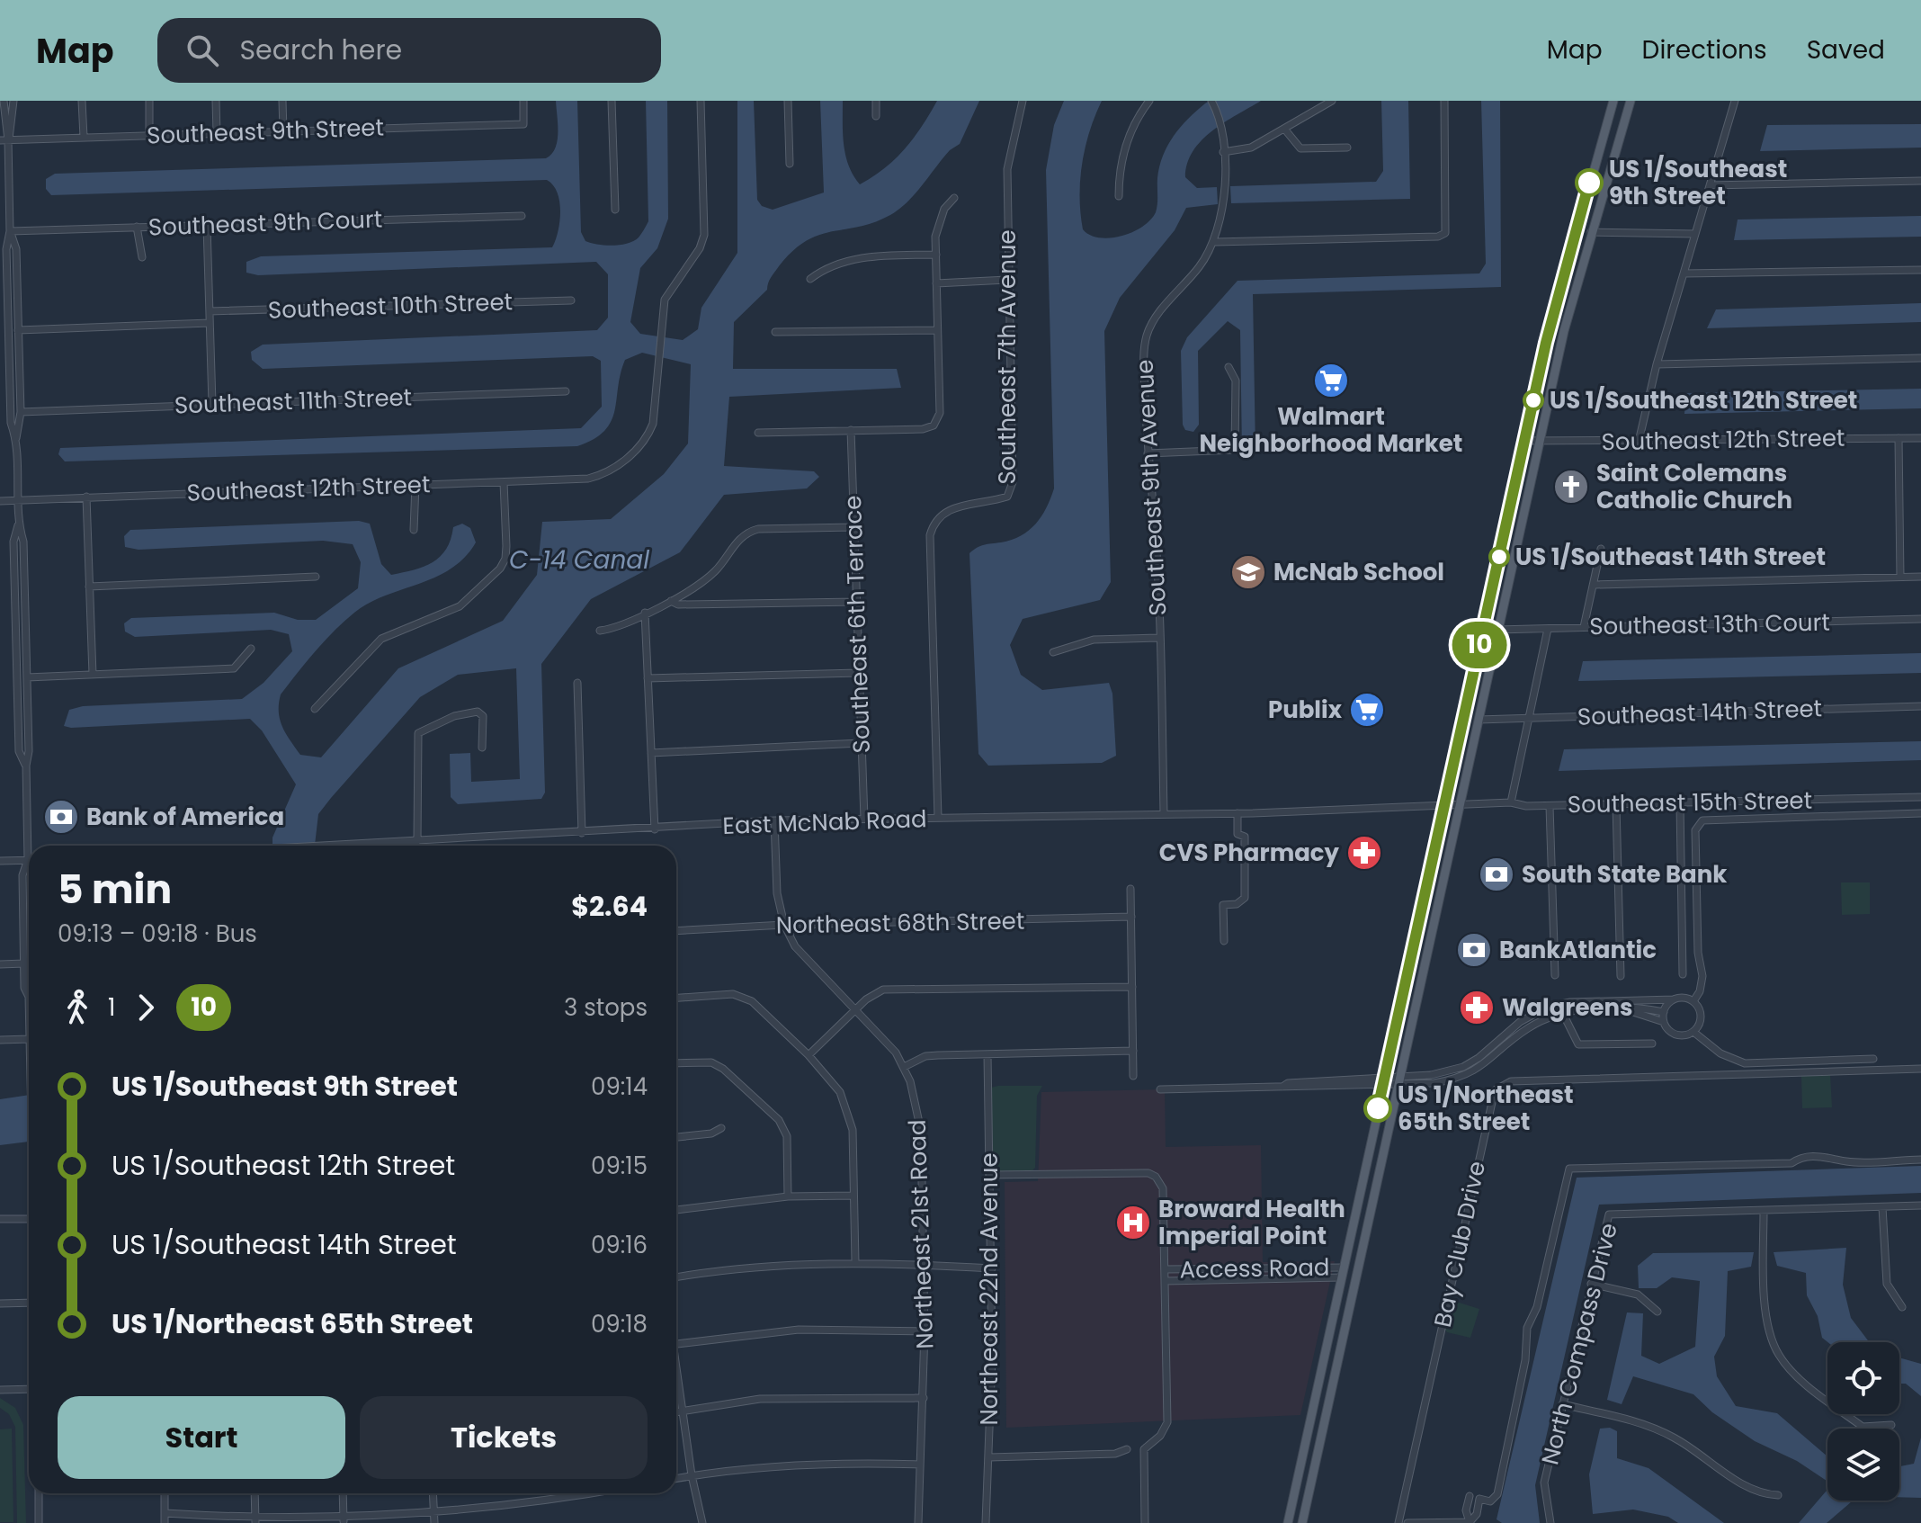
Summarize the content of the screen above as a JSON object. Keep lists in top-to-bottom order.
{
  "streets": {
    "street": [
      "Southeast 9th Street",
      "Southeast 9th Court",
      "Southeast 10th Street",
      "Southeast 7th Avenue",
      "Southeast 11th Street",
      "Southeast 12th Street",
      "Southeast 9th Avenue",
      "Southeast 6th Terrace",
      "Southeast 13th Court",
      "Southeast 14th Street",
      "Southeast 15th Street",
      "East McNab Road",
      "Northeast 68th Street",
      "Northeast 21st Road",
      "Bay Club Drive",
      "Access Road",
      "Northeast 22nd Avenue",
      "North Compass Drive"
    ]
  },
  "crossings": [
    ["Southeast 7th Avenue", "East McNab Road"],
    ["Southeast 9th Avenue", "East McNab Road"],
    ["Southeast 6th Terrace", "East McNab Road"],
    ["Southeast 15th Street", "East McNab Road"],
    ["East McNab Road", "Northeast 21st Road"],
    ["Northeast 68th Street", "Northeast 21st Road"]
  ],
  "water": ["C-14 Canal"],
  "places": {
    "other": [
      "US 1/Southeast 9th Street",
      "US 1/Southeast 12th Street",
      "US 1/Southeast 14th Street",
      "US 1/Northeast 65th Street"
    ],
    "supermarket": ["Walmart Neighborhood Market", "Publix"],
    "church": ["Saint Colemans Catholic Church"],
    "school or university": ["McNab School"],
    "bank": ["Bank of America", "South State Bank", "BankAtlantic"],
    "pharmacy": ["CVS Pharmacy", "Walgreens"],
    "hospital": ["Broward Health Imperial Point"]
  },
  "lines": ["bus line 10"],
  "page": {
    "header": "Map",
    "search": "Search here",
    "nav": ["Map", "Directions", "Saved"],
    "on_map": "10",
    "heading": ["5 min", "09:13 – 09:18 · Bus", "$2.64"],
    "legs": ["1", "10", "3 stops"],
    "list": [
      {
        "name": "US 1/Southeast 9th Street",
        "value": "09:14"
      },
      {
        "name": "US 1/Southeast 12th Street",
        "value": "09:15"
      },
      {
        "name": "US 1/Southeast 14th Street",
        "value": "09:16"
      },
      {
        "name": "US 1/Northeast 65th Street",
        "value": "09:18"
      }
    ],
    "buttons": ["Start", "Tickets"]
  }
}
